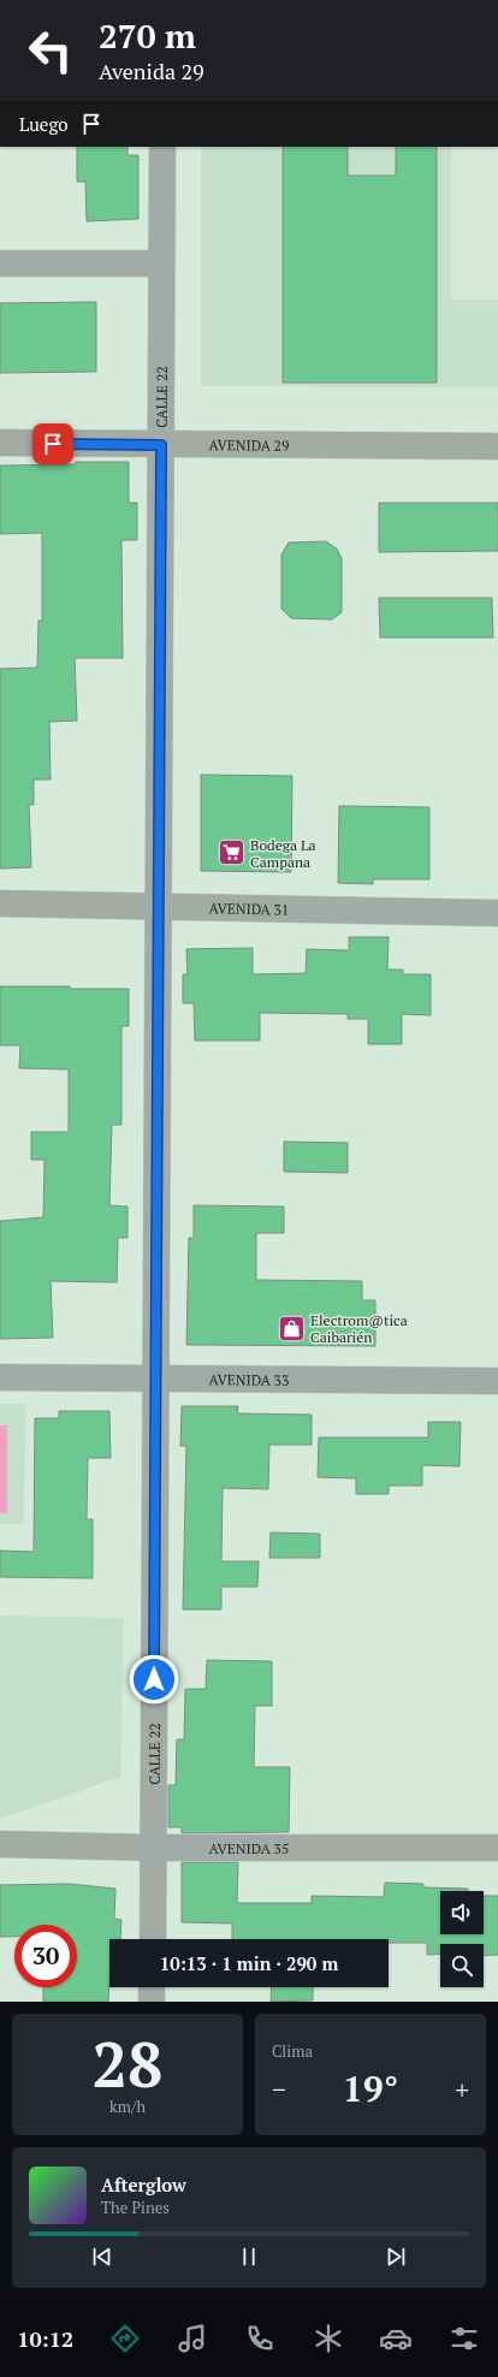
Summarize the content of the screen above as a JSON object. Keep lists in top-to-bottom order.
{
  "streets": {
    "street": [
      "CALLE 22",
      "AVENIDA 29",
      "AVENIDA 31",
      "AVENIDA 33",
      "AVENIDA 35"
    ]
  },
  "crossings": [
    ["CALLE 22", "AVENIDA 29"],
    ["CALLE 22", "AVENIDA 31"],
    ["CALLE 22", "AVENIDA 33"],
    ["CALLE 22", "AVENIDA 35"]
  ],
  "places": {
    "supermarket": ["Bodega La Campana"],
    "shop": ["Electrom@tica Caibarién"]
  },
  "page": {
    "turn": ["270 m", "Avenida 29"],
    "then": "Luego",
    "limit": "30",
    "trip": "10:13 · 1 min · 290 m",
    "tile": [
      ["28", "km/h"],
      "Clima"
    ],
    "heat": ["−", "19°", "+"],
    "song": ["Afterglow", "The Pines"],
    "tabs": "10:12"
  }
}
